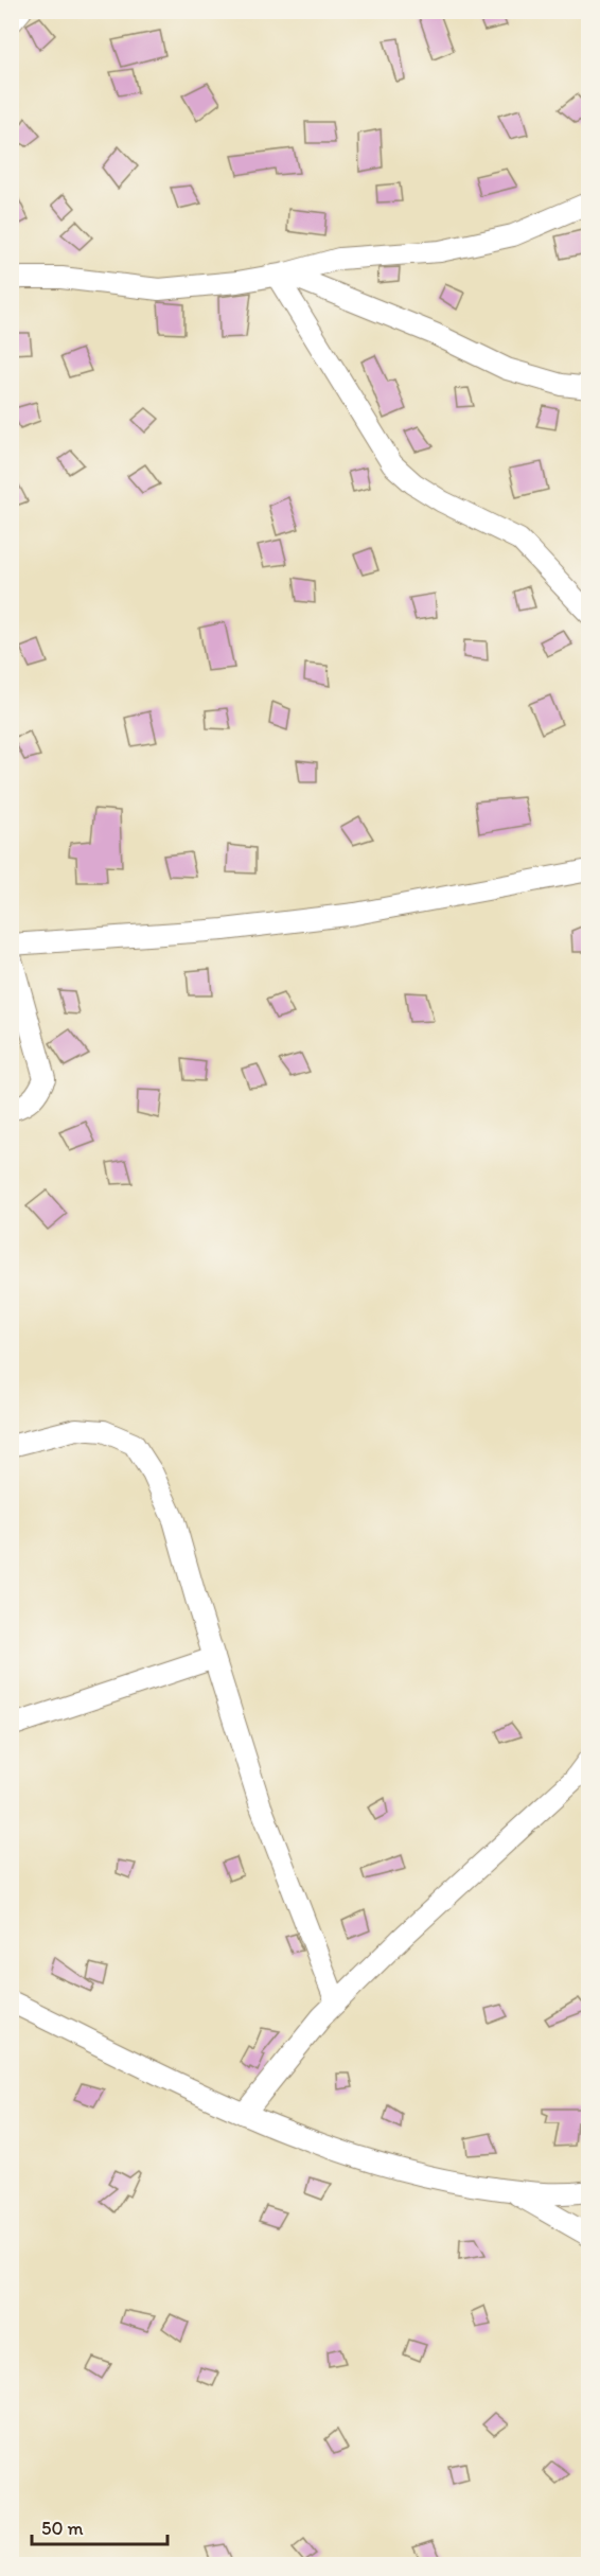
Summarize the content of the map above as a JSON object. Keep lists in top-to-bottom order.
{
  "scale_bar": "50 m"
}
